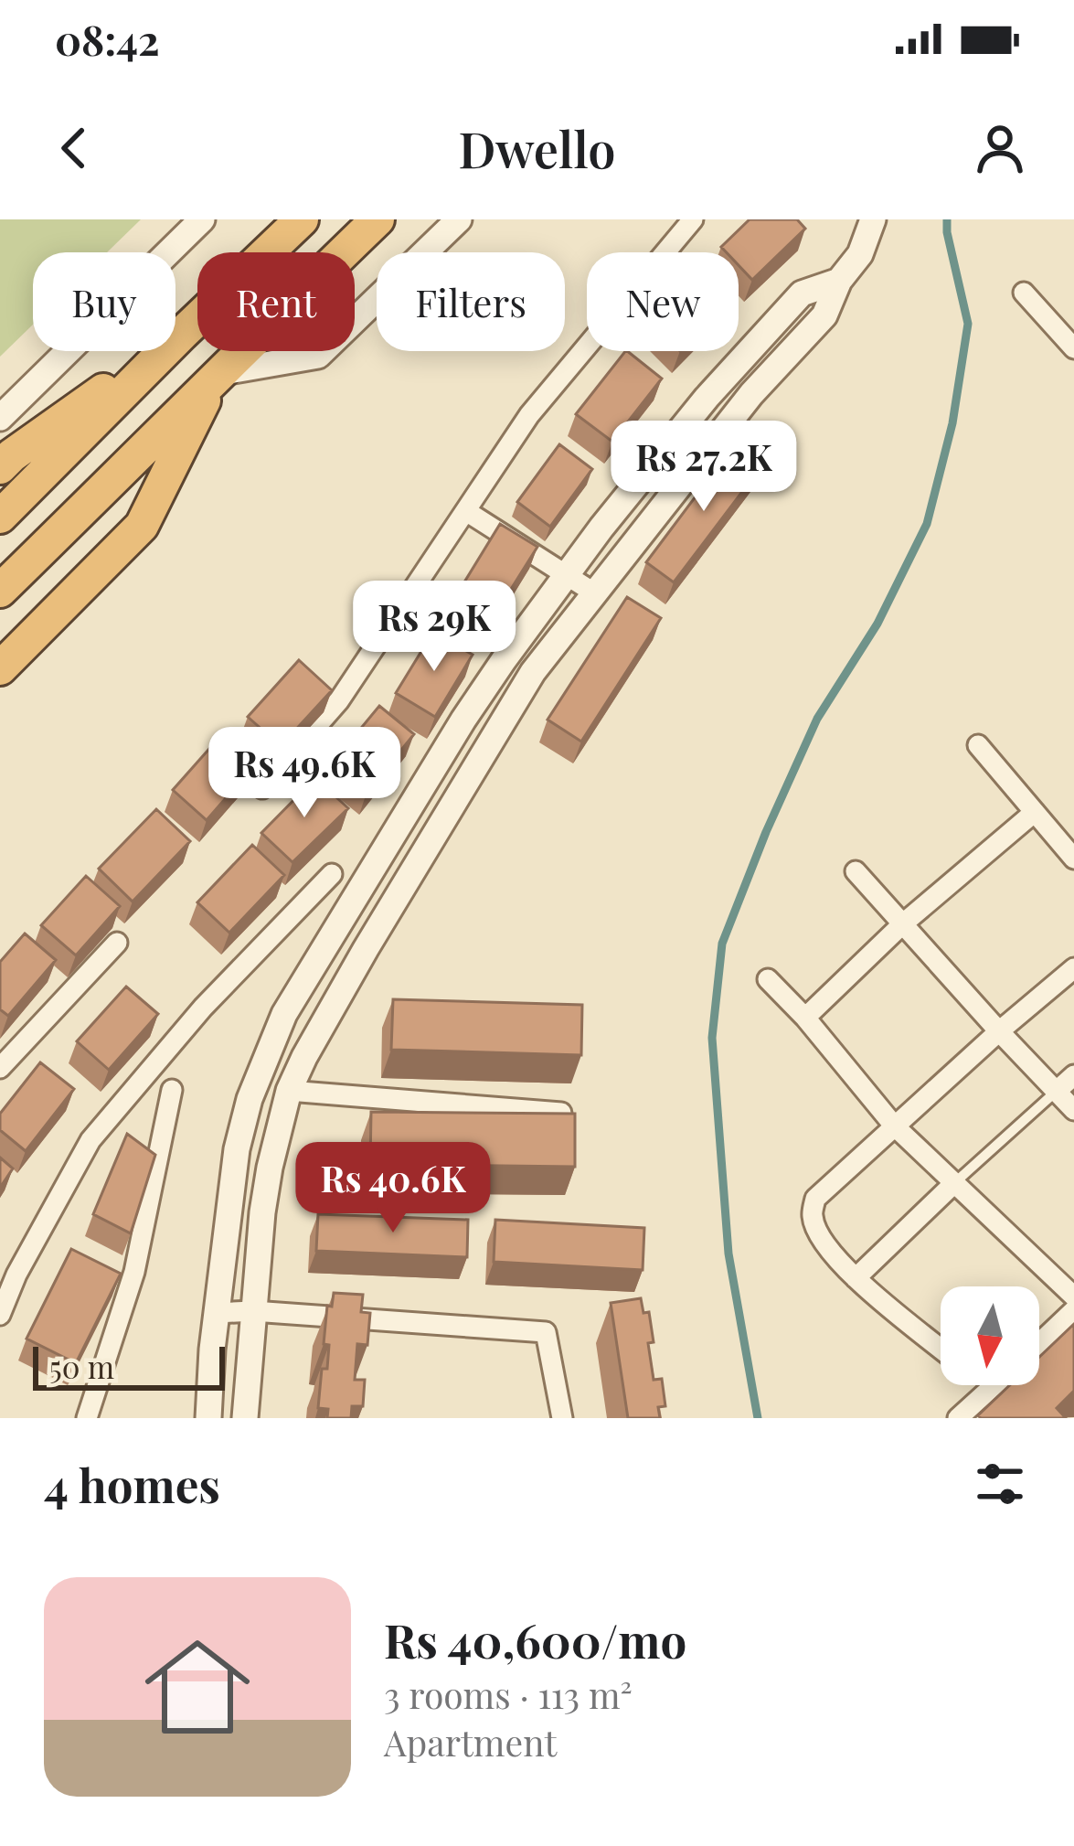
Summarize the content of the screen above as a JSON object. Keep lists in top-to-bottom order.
{
  "scale_bar": "50 m",
  "north": "bottom",
  "page": {
    "status": "08:42",
    "header": "Dwello",
    "chip": [
      "Buy",
      "Rent",
      "Filters",
      "New"
    ],
    "price": [
      "Rs 27.2K",
      "Rs 29K",
      "Rs 49.6K",
      "Rs 40.6K"
    ],
    "scale": "50 m",
    "heading": "4 homes",
    "list": [
      {
        "name": "Rs 40,600/mo",
        "note": "3 rooms · 113 m² · Apartment"
      }
    ]
  }
}
